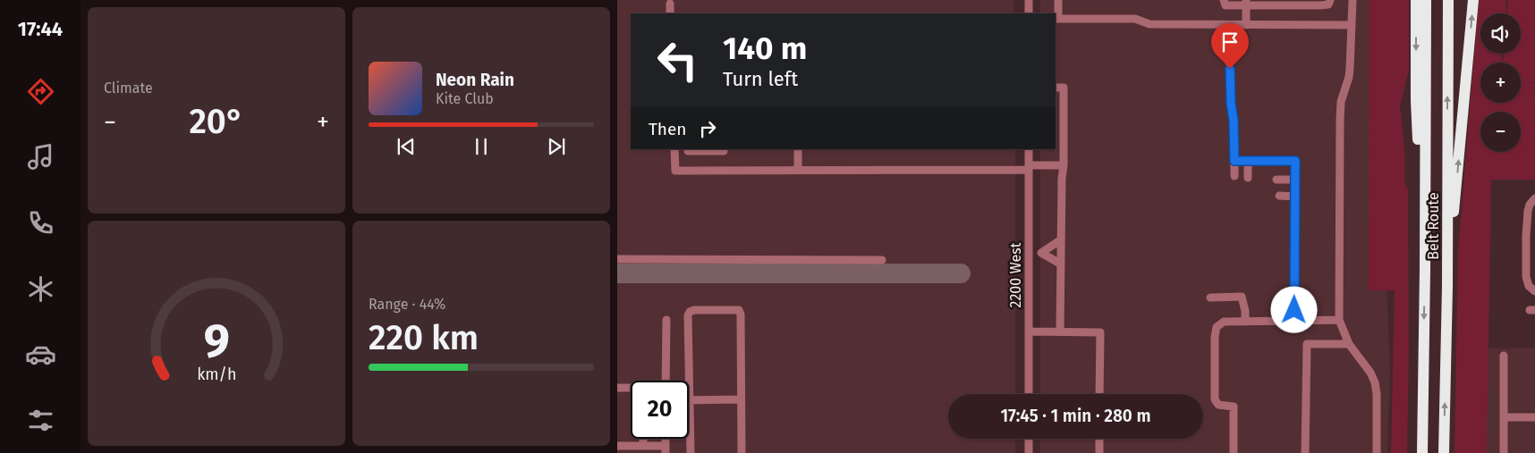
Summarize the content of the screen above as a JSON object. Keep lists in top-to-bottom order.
{
  "streets": {
    "highway": ["Belt Route"],
    "street": ["2200 West"]
  },
  "page": {
    "tabs": "17:44",
    "tile": [
      "Climate",
      ["Range · 44%", "220 km"]
    ],
    "map_buttons": ["+", "−"],
    "turn": ["140 m", "Turn left"],
    "song": ["Neon Rain", "Kite Club"],
    "heat": ["−", "20°", "+"],
    "then": "Then",
    "limit": "20",
    "trip": "17:45 · 1 min · 280 m",
    "gauge": ["9", "km/h"]
  }
}
